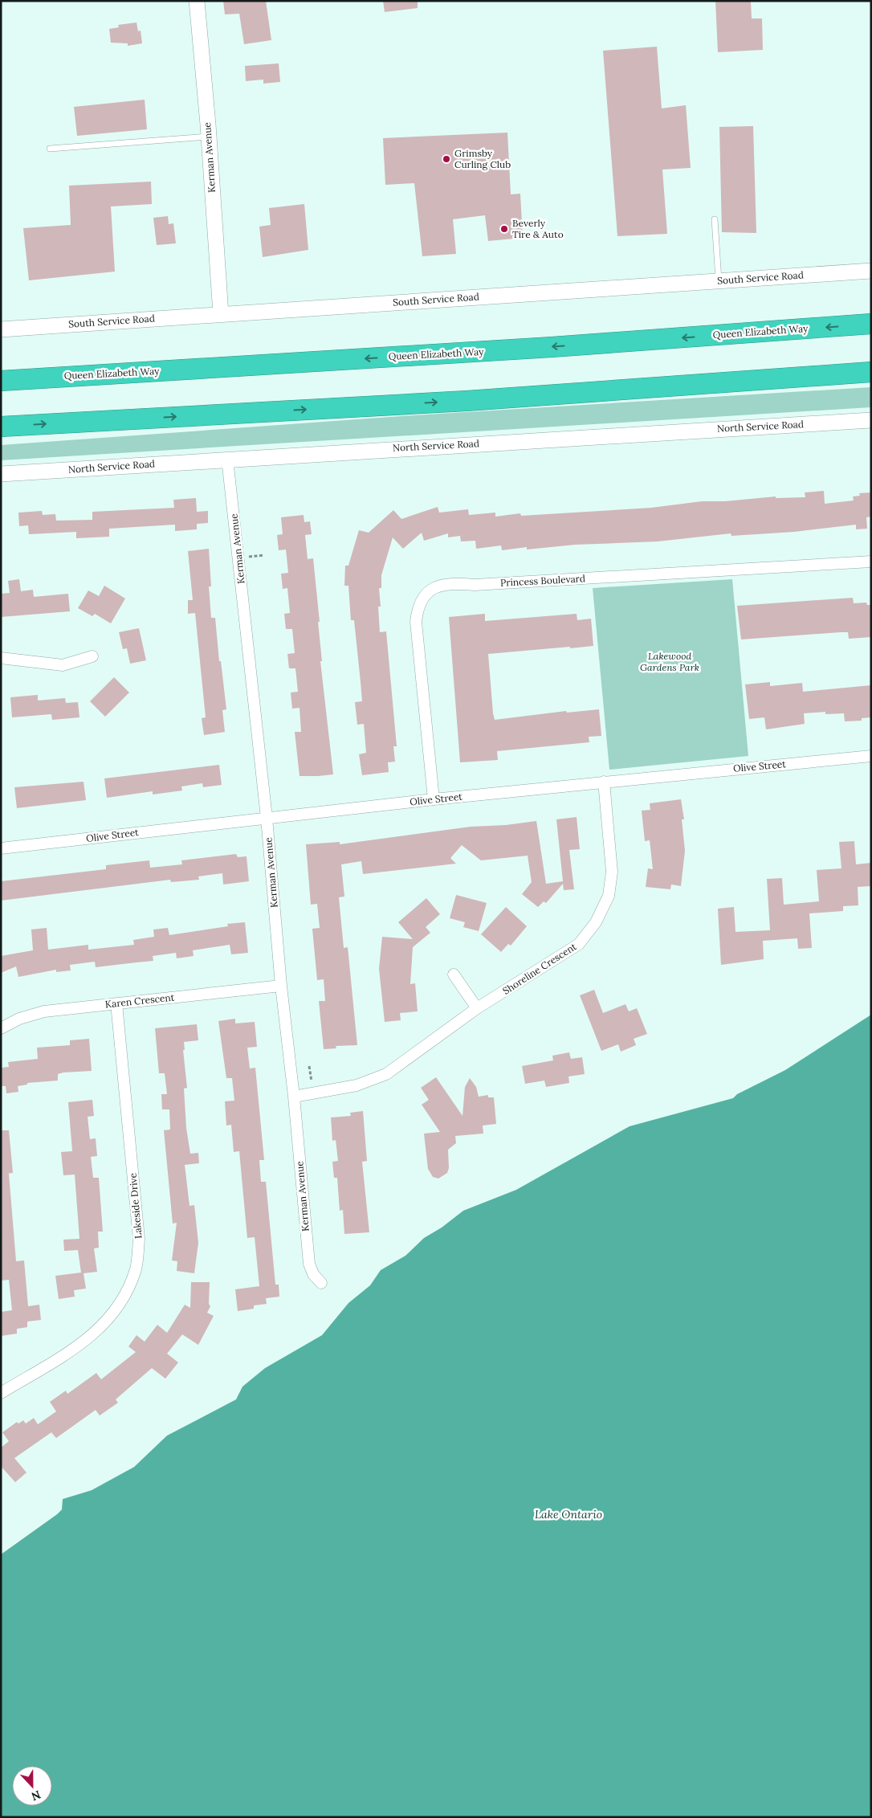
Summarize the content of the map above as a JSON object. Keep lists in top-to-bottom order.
{
  "streets": {
    "highway": ["Queen Elizabeth Way"],
    "street": [
      "Kerman Avenue",
      "South Service Road",
      "North Service Road",
      "Princess Boulevard",
      "Olive Street",
      "Shoreline Crescent",
      "Karen Crescent",
      "Lakeside Drive"
    ]
  },
  "crossings": [
    ["Kerman Avenue", "South Service Road"],
    ["Kerman Avenue", "North Service Road"],
    ["Kerman Avenue", "Olive Street"],
    ["Kerman Avenue", "Shoreline Crescent"],
    ["Kerman Avenue", "Karen Crescent"],
    ["Princess Boulevard", "Olive Street"],
    ["Olive Street", "Shoreline Crescent"],
    ["Karen Crescent", "Lakeside Drive"]
  ],
  "water": ["Lake Ontario"],
  "parks": ["Lakewood Gardens Park"],
  "places": ["Grimsby Curling Club", "Beverly Tire & Auto"],
  "north": "bottom"
}
